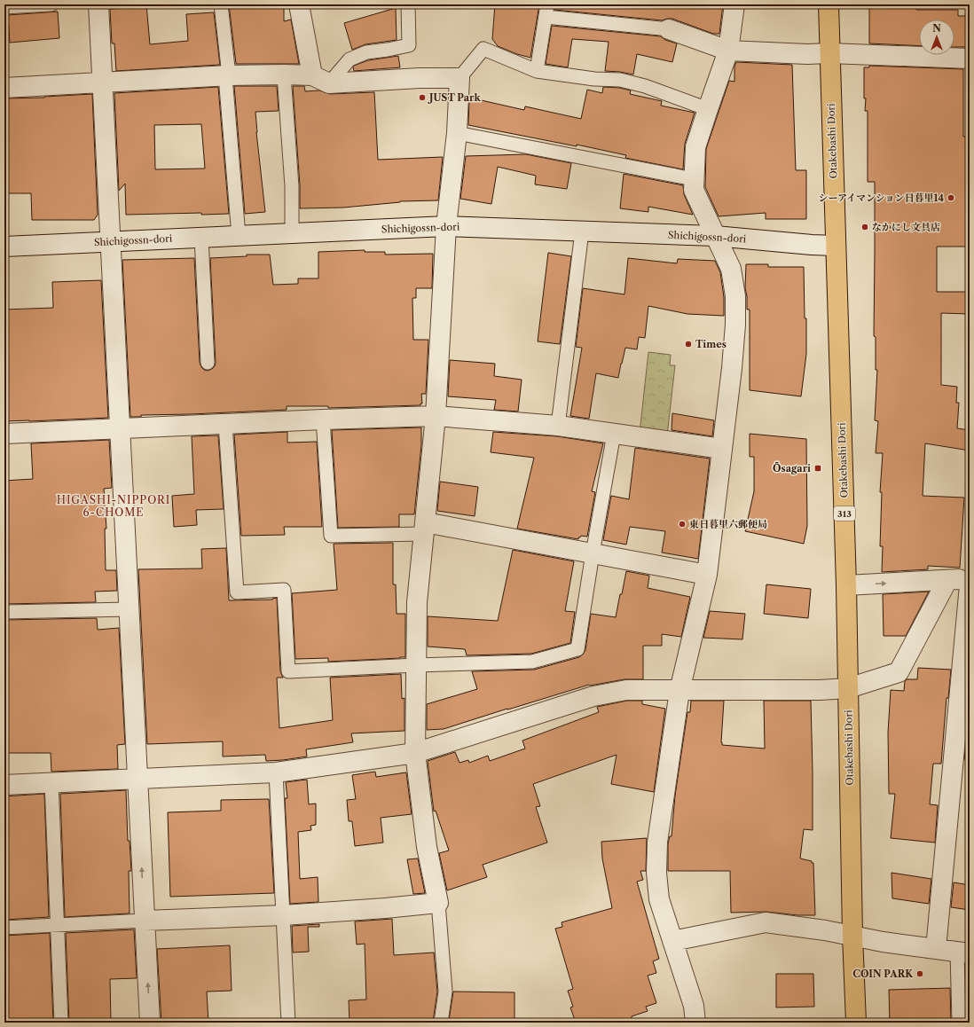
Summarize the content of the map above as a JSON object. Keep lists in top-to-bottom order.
{
  "streets": {
    "main road": ["Otakebashi Dori", "313"],
    "street": ["Shichigossn-dori"]
  },
  "crossings": [
    ["Otakebashi Dori", "Shichigossn-dori"]
  ],
  "districts": ["HIGASHI-NIPPORI 6-CHOME"],
  "places": {
    "other": [
      "JUST Park",
      "シーアイマンション日暮里14",
      "なかにし文具店",
      "Times",
      "東日暮里六郵便局",
      "COIN PARK"
    ],
    "transit": ["Ōsagari"]
  },
  "north": "top"
}
